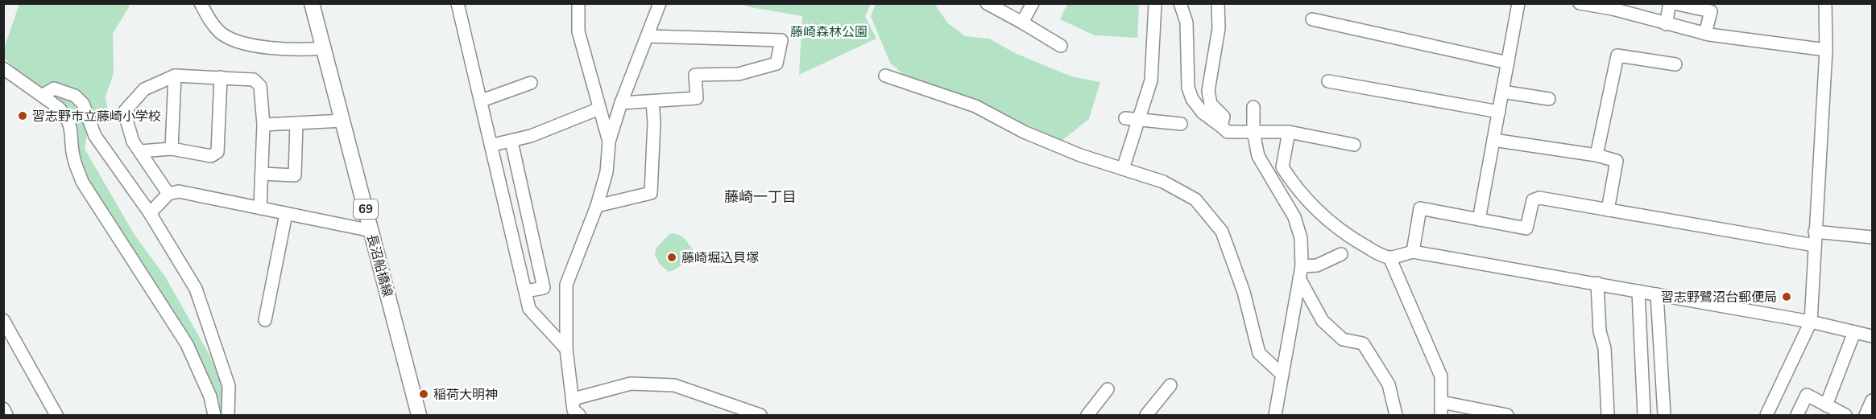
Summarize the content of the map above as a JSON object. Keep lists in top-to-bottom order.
{
  "streets": {
    "main road": ["69", "長沼船橋線"]
  },
  "districts": ["藤崎一丁目"],
  "parks": ["藤崎森林公園"],
  "places": [
    "習志野市立藤崎小学校",
    "藤崎堀込貝塚",
    "習志野鷺沼台郵便局",
    "稲荷大明神"
  ]
}
